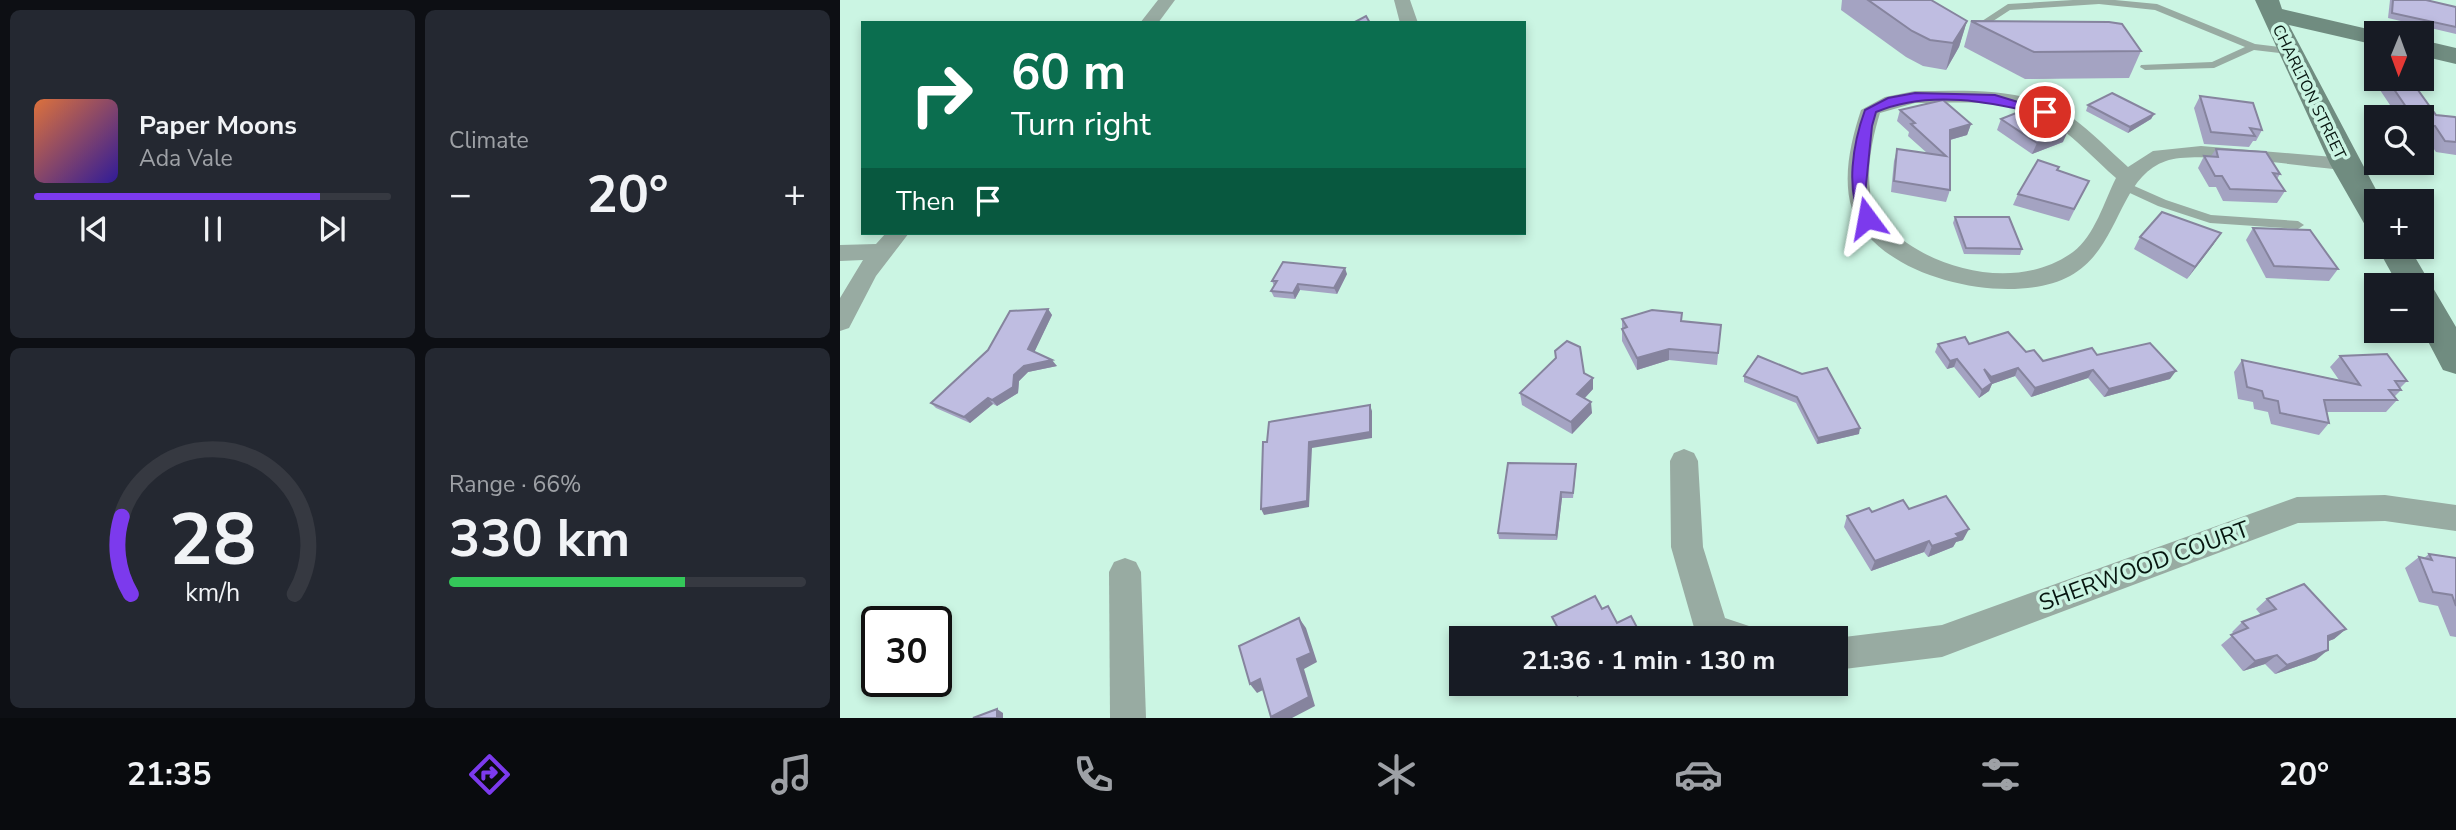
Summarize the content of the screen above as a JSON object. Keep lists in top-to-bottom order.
{
  "streets": {
    "street": ["CHARLTON STREET", "SHERWOOD COURT"]
  },
  "north": "bottom",
  "page": {
    "tile": [
      "Climate",
      ["Range · 66%", "330 km"]
    ],
    "map_buttons": ["+", "−"],
    "turn": ["60 m", "Turn right"],
    "song": ["Paper Moons", "Ada Vale"],
    "heat": ["−", "20°", "+"],
    "then": "Then",
    "limit": "30",
    "trip": "21:36 · 1 min · 130 m",
    "tabs": ["21:35", "20°"],
    "gauge": ["28", "km/h"]
  }
}
